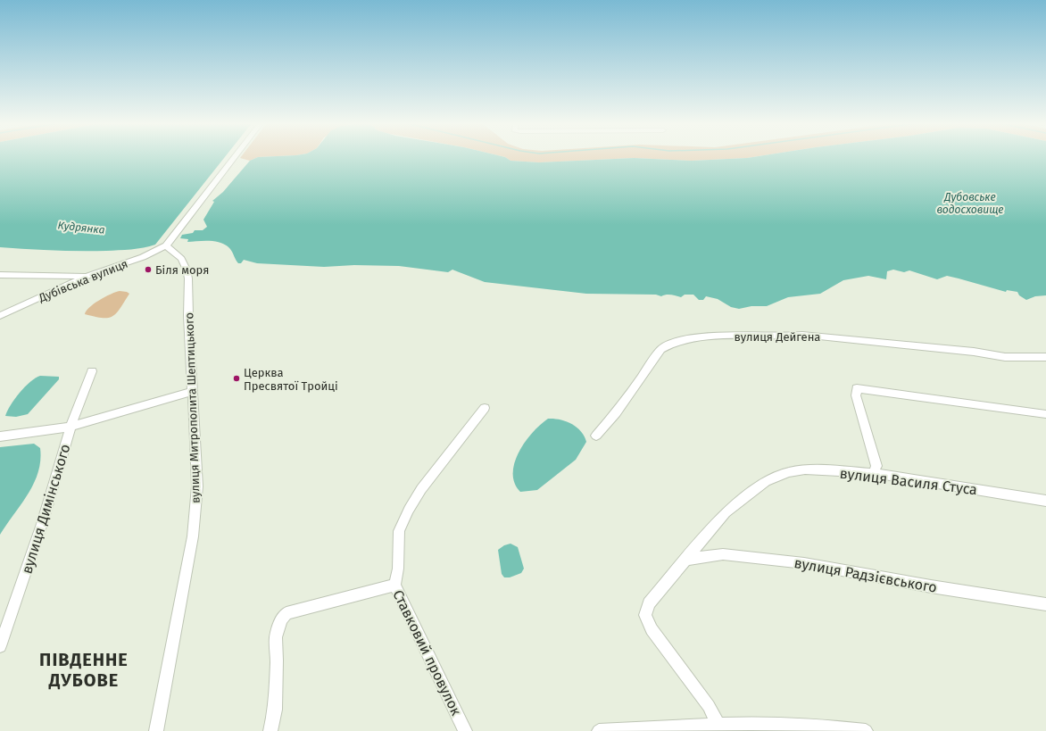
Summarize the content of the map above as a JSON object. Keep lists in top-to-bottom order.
{
  "streets": {
    "street": [
      "Дубівська вулиця",
      "вулиця Дейгена",
      "вулиця Митрополита Шептицького",
      "вулиця Василя Стуса",
      "вулиця Димінського",
      "вулиця Радзієвського",
      "Ставковий провулок"
    ]
  },
  "crossings": [
    ["Дубівська вулиця", "вулиця Митрополита Шептицького"],
    ["вулиця Василя Стуса", "вулиця Радзієвського"]
  ],
  "districts": ["ПІВДЕННЕ ДУБОВЕ"],
  "water": ["Дубовське водосховище", "Кудрянка"],
  "places": ["Біля моря", "Церква Пресвятої Тройці"]
}
